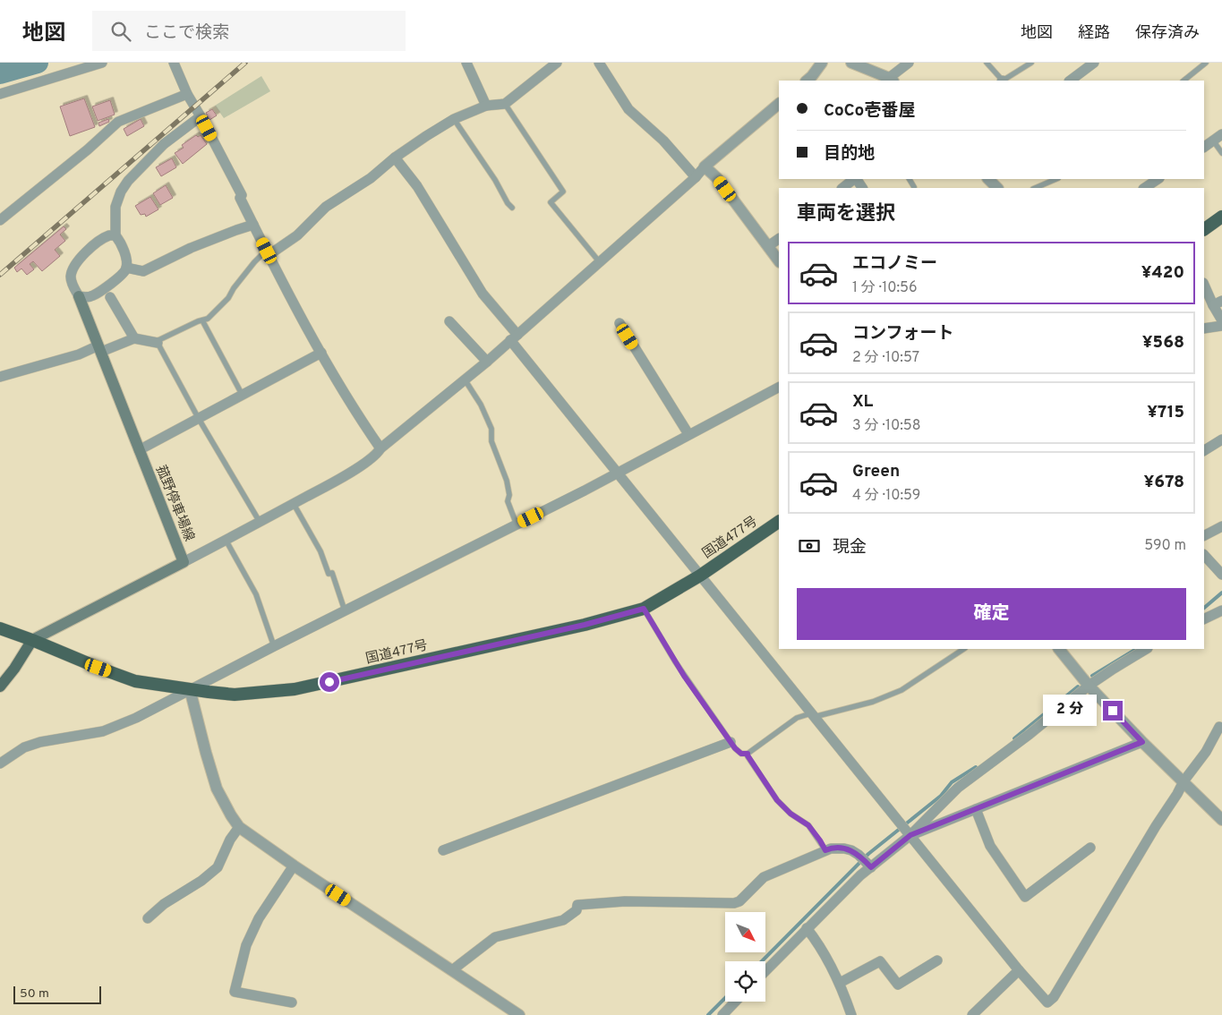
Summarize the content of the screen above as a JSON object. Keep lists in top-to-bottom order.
{
  "streets": {
    "highway": ["国道477号"],
    "main road": ["菰野停車場線"]
  },
  "crossings": [
    ["菰野停車場線", "国道477号"]
  ],
  "scale_bar": "50 m",
  "north": "bottom right",
  "page": {
    "header": "地図",
    "search": "ここで検索",
    "nav": ["地図", "経路", "保存済み"],
    "banner": ["CoCo壱番屋", "目的地"],
    "heading": "車両を選択",
    "list": [
      {
        "name": "エコノミー",
        "note": "1 分 · 10:56",
        "value": "¥420"
      },
      {
        "name": "コンフォート",
        "note": "2 分 · 10:57",
        "value": "¥568"
      },
      {
        "name": "XL",
        "note": "3 分 · 10:58",
        "value": "¥715"
      },
      {
        "name": "Green",
        "note": "4 分 · 10:59",
        "value": "¥678"
      }
    ],
    "pay": ["現金", "590 m"],
    "buttons": "確定",
    "bubble": "2 分",
    "scale": "50 m"
  }
}
